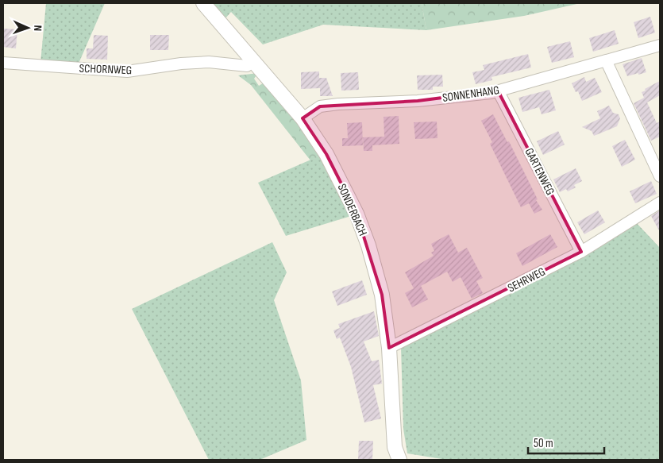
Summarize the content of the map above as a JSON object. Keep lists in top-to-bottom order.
{
  "streets": {
    "street": [
      "SCHORNWEG",
      "SONNENHANG",
      "GARTENWEG",
      "SONDERBACH",
      "SEHRWEG"
    ]
  },
  "crossings": [
    ["SCHORNWEG", "SONDERBACH"],
    ["SONNENHANG", "GARTENWEG"],
    ["SONNENHANG", "SONDERBACH"],
    ["GARTENWEG", "SEHRWEG"],
    ["SONDERBACH", "SEHRWEG"]
  ],
  "scale_bar": "50 m",
  "north": "right"
}
